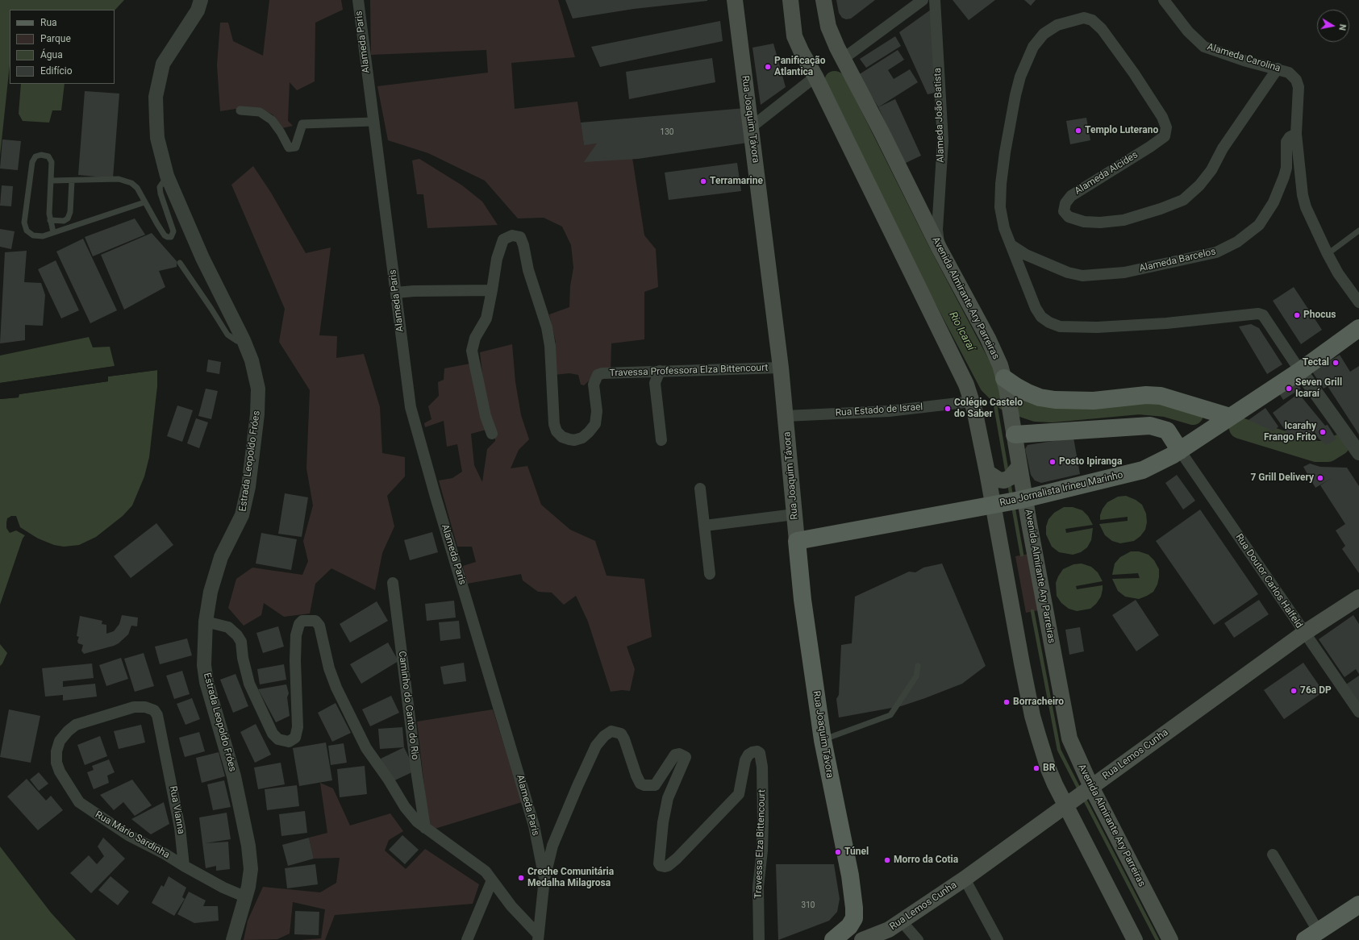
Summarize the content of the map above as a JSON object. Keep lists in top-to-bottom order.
{
  "streets": {
    "main road": [
      "Rua Joaquim Távora",
      "Avenida Almirante Ary Parreiras",
      "Rua Jornalista Irineu Marinho",
      "Rua Lemos Cunha"
    ],
    "street": [
      "Alameda Paris",
      "Alameda Carolina",
      "Alameda João Batista",
      "Alameda Alcides",
      "Alameda Barcelos",
      "Travessa Professora Elza Bittencourt",
      "Rua Estado de Israel",
      "Estrada Leopoldo Fróes",
      "Rua Doutor Carlos Halfeld",
      "Caminho do Canto do Rio",
      "Rua Vianna",
      "Rua Mário Sardinha",
      "Travessa Elza Bittencourt"
    ]
  },
  "crossings": [
    ["Alameda Paris", "Estrada Leopoldo Fróes"],
    ["Alameda Paris", "Caminho do Canto do Rio"],
    ["Alameda Paris", "Travessa Elza Bittencourt"],
    ["Alameda Carolina", "Alameda Alcides"],
    ["Alameda Carolina", "Alameda Barcelos"],
    ["Alameda João Batista", "Avenida Almirante Ary Parreiras"],
    ["Rua Joaquim Távora", "Travessa Professora Elza Bittencourt"],
    ["Rua Joaquim Távora", "Rua Estado de Israel"],
    ["Rua Joaquim Távora", "Rua Jornalista Irineu Marinho"],
    ["Alameda Alcides", "Alameda Barcelos"],
    ["Avenida Almirante Ary Parreiras", "Rua Estado de Israel"],
    ["Avenida Almirante Ary Parreiras", "Rua Jornalista Irineu Marinho"],
    ["Avenida Almirante Ary Parreiras", "Rua Lemos Cunha"],
    ["Rua Jornalista Irineu Marinho", "Rua Doutor Carlos Halfeld"],
    ["Rua Doutor Carlos Halfeld", "Rua Lemos Cunha"],
    ["Rua Vianna", "Rua Mário Sardinha"]
  ],
  "water": ["Rio Icaraí"],
  "places": [
    "Panificação Atlantica",
    "Templo Luterano",
    "Terramarine",
    "Phocus",
    "Tectal",
    "Seven Grill Icaraí",
    "Colégio Castelo do Saber",
    "Icarahy Frango Frito",
    "Posto Ipiranga",
    "7 Grill Delivery",
    "76a DP",
    "Borracheiro",
    "BR",
    "Túnel",
    "Morro da Cotia",
    "Creche Comunitária Medalha Milagrosa"
  ],
  "house_numbers": ["130", "310"],
  "legend": [
    "Rua",
    "Parque",
    "Água",
    "Edifício"
  ],
  "north": "right"
}
